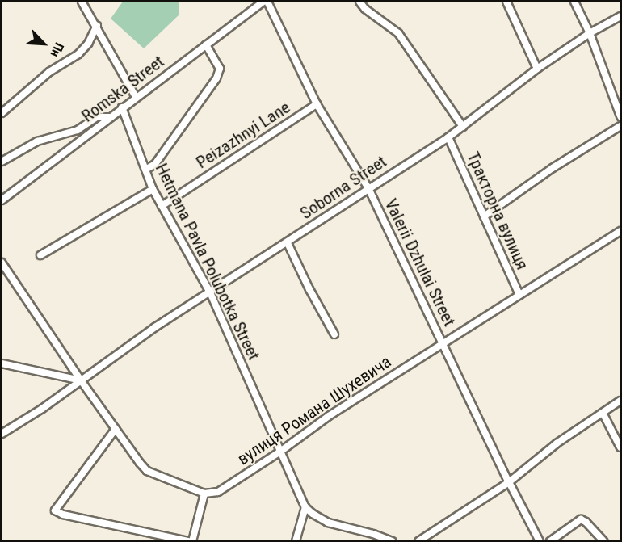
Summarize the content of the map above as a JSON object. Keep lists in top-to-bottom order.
{
  "streets": {
    "street": [
      "Romska Street",
      "Peizazhnyi Lane",
      "Soborna Street",
      "Тракторна вулиця",
      "Hetmana Pavla Polubotka Street",
      "Valerii Dzhulai Street",
      "вулиця Романа Шухевича"
    ]
  },
  "crossings": [
    ["Romska Street", "Hetmana Pavla Polubotka Street"],
    ["Peizazhnyi Lane", "Hetmana Pavla Polubotka Street"],
    ["Peizazhnyi Lane", "Valerii Dzhulai Street"],
    ["Soborna Street", "Тракторна вулиця"],
    ["Soborna Street", "Hetmana Pavla Polubotka Street"],
    ["Soborna Street", "Valerii Dzhulai Street"],
    ["Тракторна вулиця", "вулиця Романа Шухевича"],
    ["Hetmana Pavla Polubotka Street", "вулиця Романа Шухевича"],
    ["Valerii Dzhulai Street", "вулиця Романа Шухевича"]
  ],
  "north": "bottom right"
}
